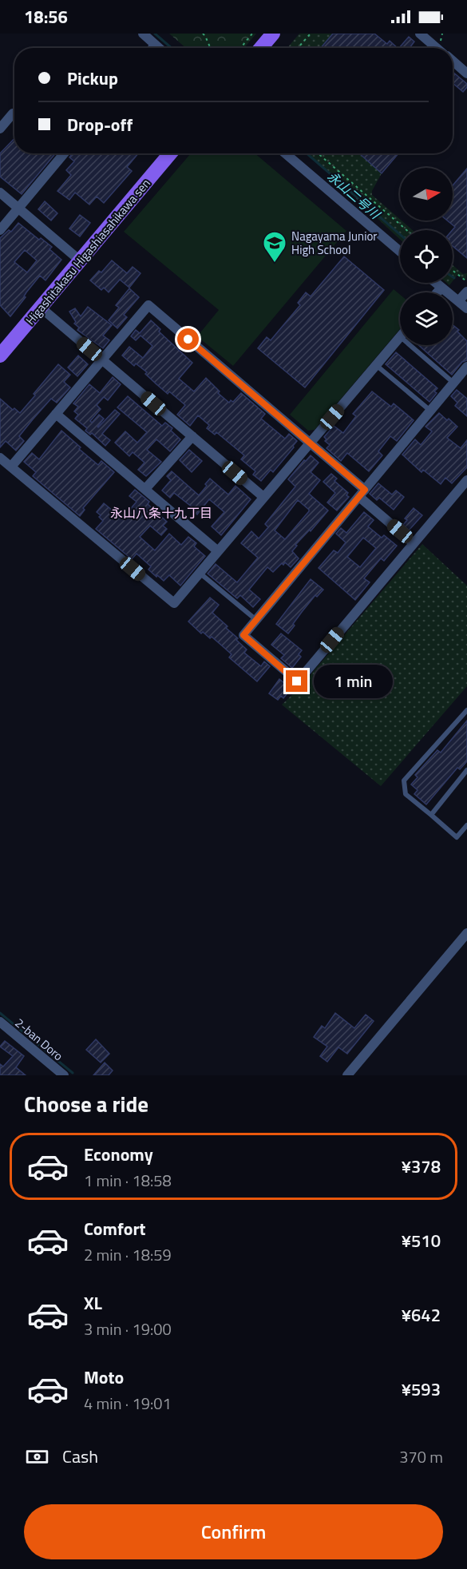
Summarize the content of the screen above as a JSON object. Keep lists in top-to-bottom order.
{
  "streets": {
    "main road": ["Higashitakasu Higashiasahikawa sen"],
    "street": ["2-ban Doro"]
  },
  "districts": ["永山八条十九丁目"],
  "water": ["永山二号川"],
  "places": {
    "school or university": ["Nagayama Junior High School"]
  },
  "north": "right",
  "page": {
    "status": "18:56",
    "banner": ["Pickup", "Drop-off"],
    "bubble": "1 min",
    "heading": "Choose a ride",
    "list": [
      {
        "name": "Economy",
        "note": "1 min · 18:58",
        "value": "¥378"
      },
      {
        "name": "Comfort",
        "note": "2 min · 18:59",
        "value": "¥510"
      },
      {
        "name": "XL",
        "note": "3 min · 19:00",
        "value": "¥642"
      },
      {
        "name": "Moto",
        "note": "4 min · 19:01",
        "value": "¥593"
      }
    ],
    "pay": ["Cash", "370 m"],
    "buttons": "Confirm"
  }
}
